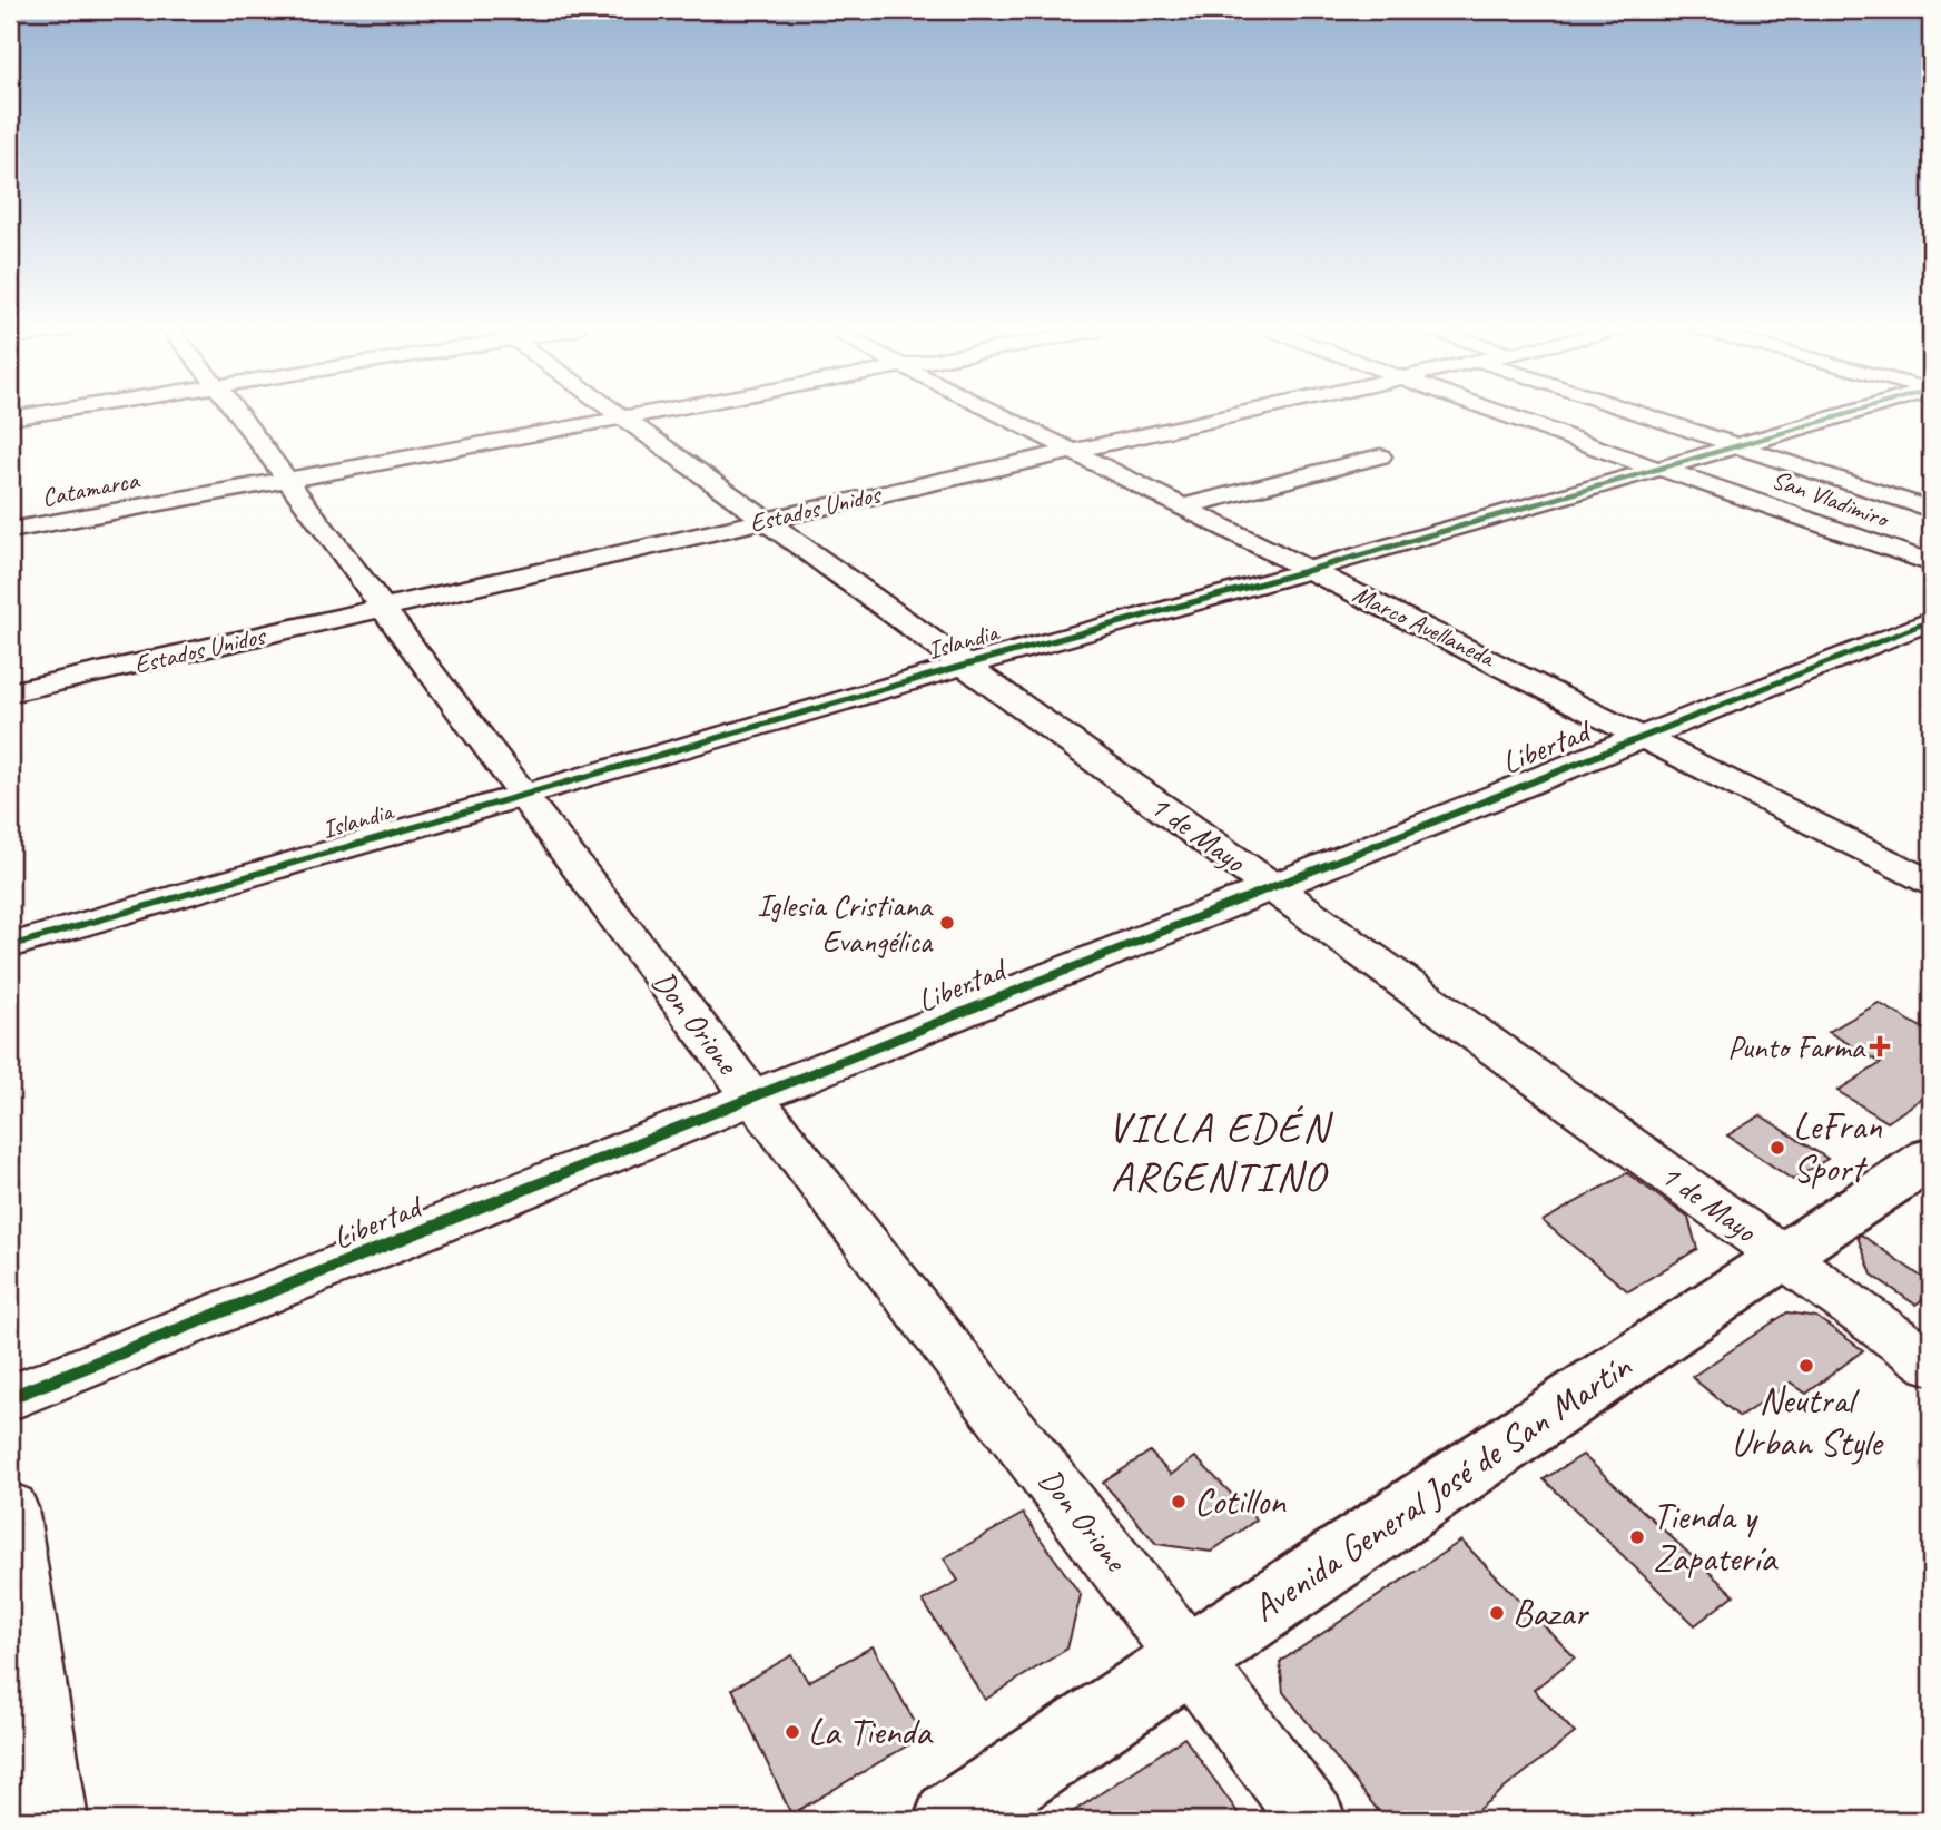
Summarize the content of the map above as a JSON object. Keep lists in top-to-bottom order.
{
  "streets": {
    "main road": ["Avenida General José de San Martín"],
    "street": [
      "Catamarca",
      "San Vladimiro",
      "Estados Unidos",
      "Marco Avellaneda",
      "Islandia",
      "Libertad",
      "1 de Mayo",
      "Don Orione"
    ]
  },
  "crossings": [
    ["Catamarca", "1 de Mayo"],
    ["Catamarca", "Don Orione"],
    ["San Vladimiro", "Islandia"],
    ["Estados Unidos", "Marco Avellaneda"],
    ["Estados Unidos", "1 de Mayo"],
    ["Estados Unidos", "Don Orione"],
    ["Marco Avellaneda", "Islandia"],
    ["Marco Avellaneda", "Libertad"],
    ["Islandia", "1 de Mayo"],
    ["Islandia", "Don Orione"],
    ["Libertad", "1 de Mayo"],
    ["Libertad", "Don Orione"],
    ["1 de Mayo", "Avenida General José de San Martín"],
    ["Don Orione", "Avenida General José de San Martín"]
  ],
  "districts": ["VILLA EDÉN ARGENTINO"],
  "places": {
    "other": [
      "Iglesia Cristiana Evangélica",
      "LeFran Sport",
      "Neutral Urban Style",
      "Cotillon",
      "Tienda y Zapatería",
      "Bazar",
      "La Tienda"
    ],
    "health": ["Punto Farma"]
  }
}
